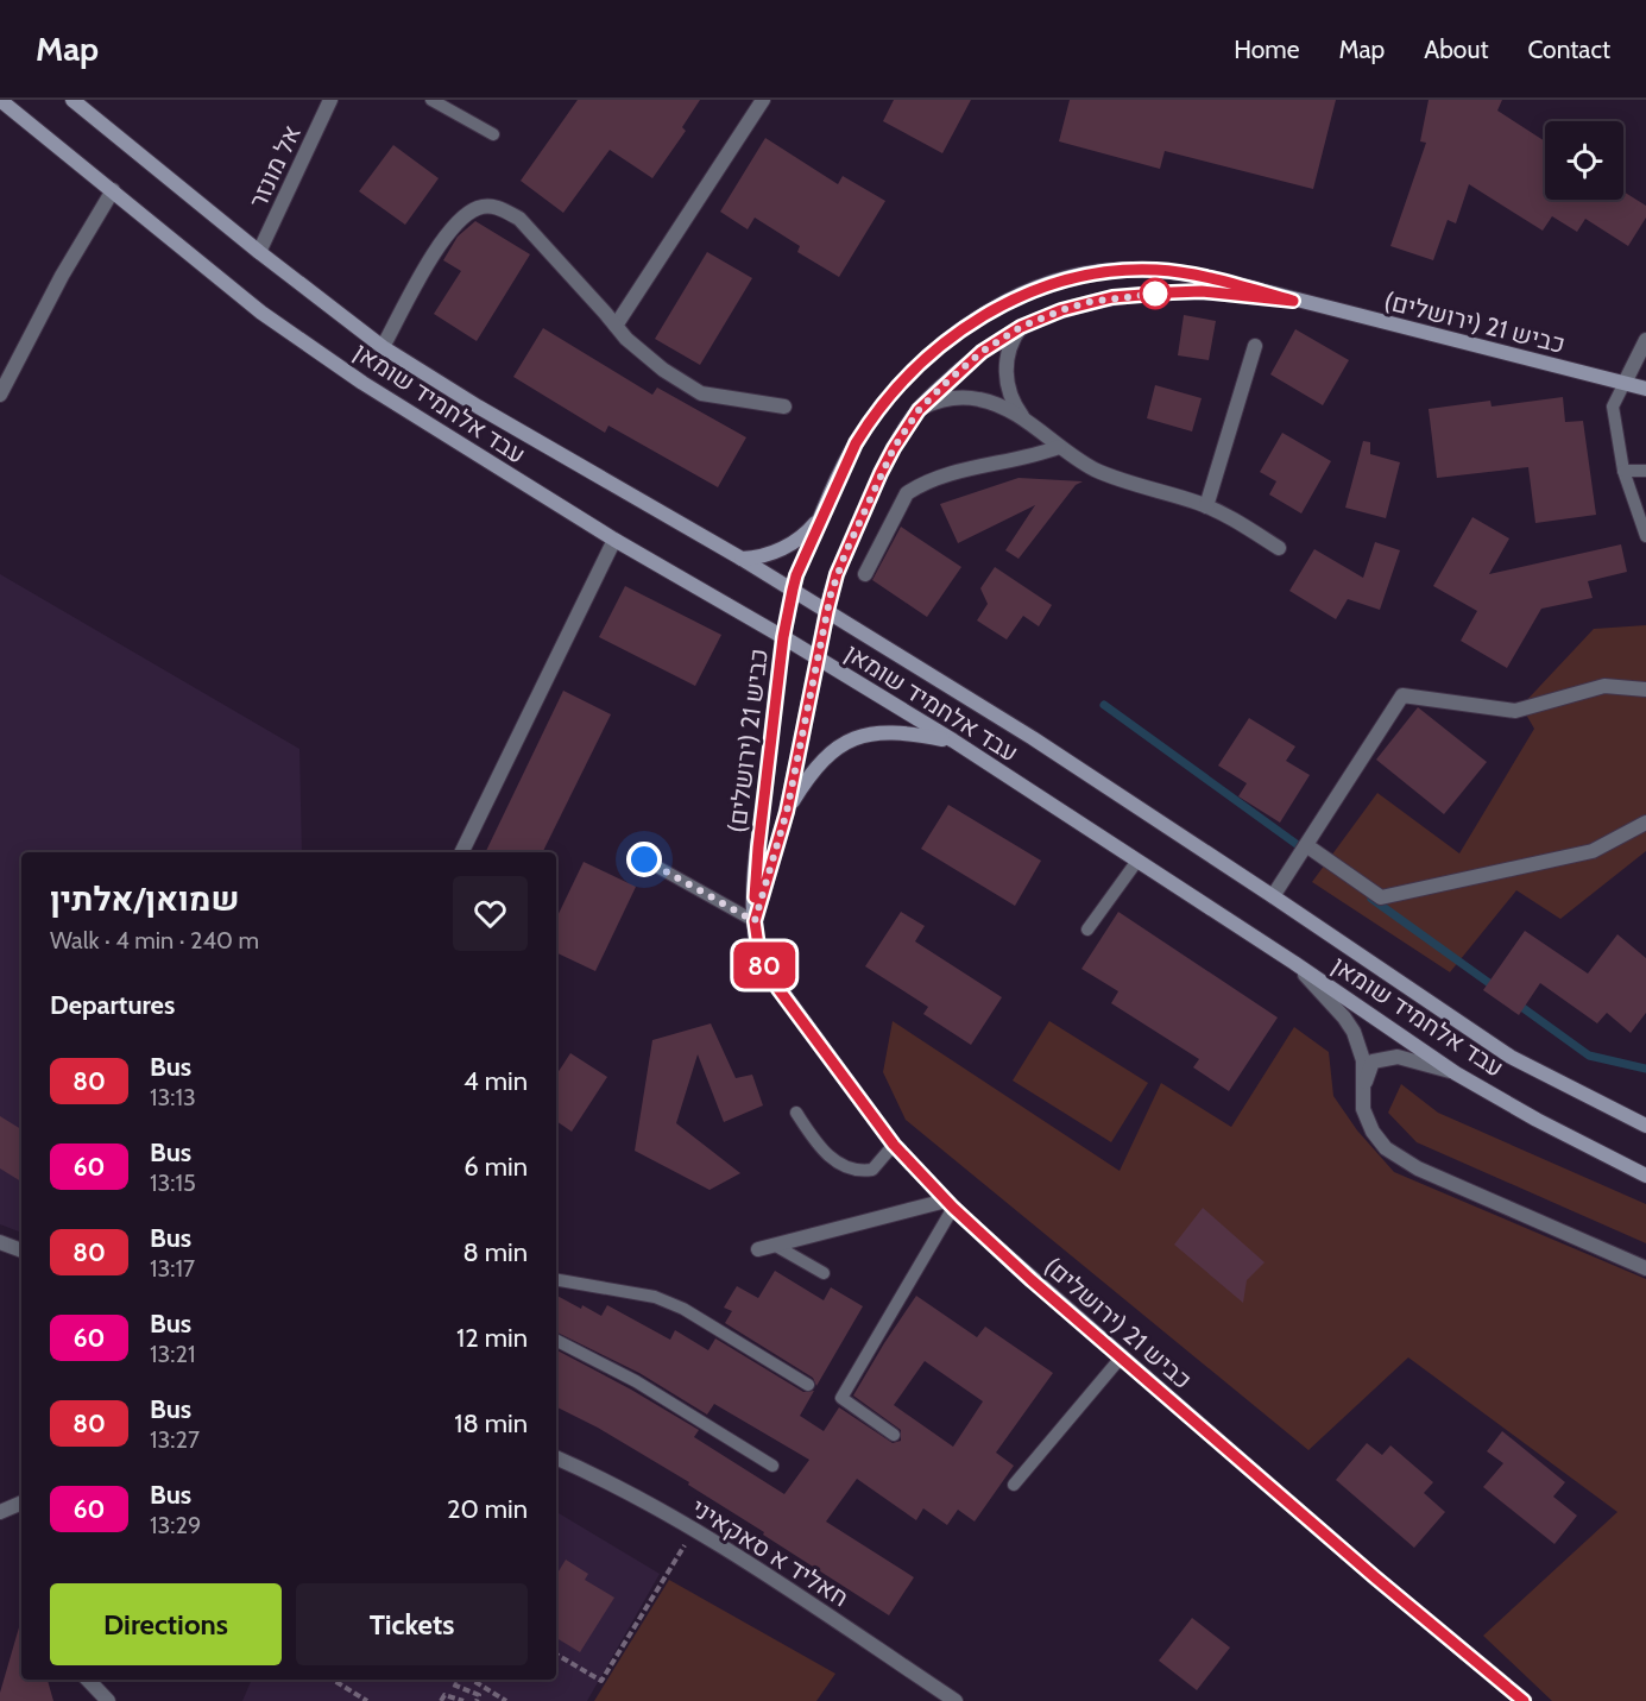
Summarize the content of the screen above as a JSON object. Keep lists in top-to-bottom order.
{
  "streets": {
    "main road": ["כביש 21 (ירושלים)", "עבד אלחמיד שומאן"],
    "street": ["אל מונזר", "חאליד א סאקאיני"]
  },
  "crossings": [
    ["אל מונזר", "עבד אלחמיד שומאן"],
    ["כביש 21 (ירושלים)", "עבד אלחמיד שומאן"]
  ],
  "lines": ["bus line 80"],
  "page": {
    "header": "Map",
    "nav": [
      "Home",
      "Map",
      "About",
      "Contact"
    ],
    "on_map": "80",
    "heading": [
      ["שמואן/אלתין", "Walk · 4 min · 240 m"],
      "Departures"
    ],
    "list": [
      {
        "mark": "80",
        "name": "Bus",
        "note": "13:13",
        "value": "4 min"
      },
      {
        "mark": "60",
        "name": "Bus",
        "note": "13:15",
        "value": "6 min"
      },
      {
        "mark": "80",
        "name": "Bus",
        "note": "13:17",
        "value": "8 min"
      },
      {
        "mark": "60",
        "name": "Bus",
        "note": "13:21",
        "value": "12 min"
      },
      {
        "mark": "80",
        "name": "Bus",
        "note": "13:27",
        "value": "18 min"
      },
      {
        "mark": "60",
        "name": "Bus",
        "note": "13:29",
        "value": "20 min"
      }
    ],
    "buttons": ["Directions", "Tickets"]
  }
}
